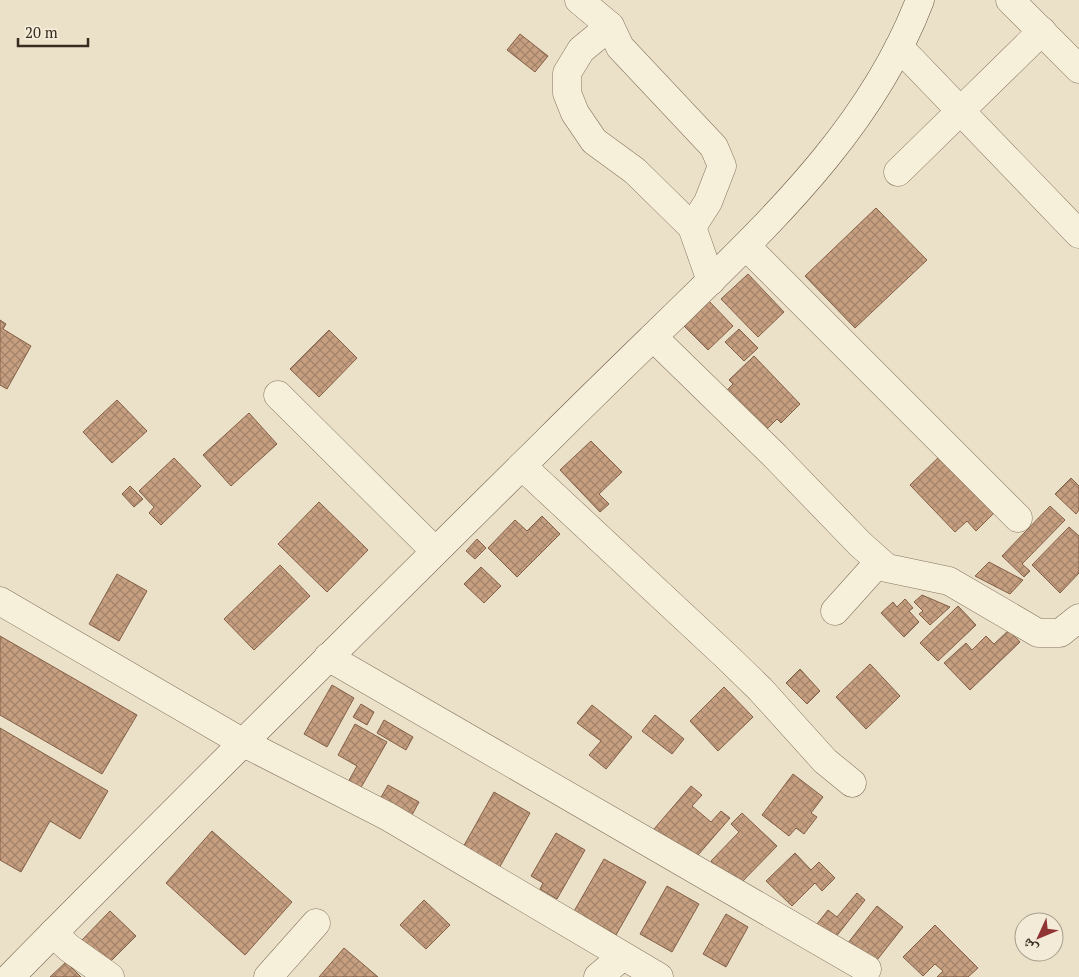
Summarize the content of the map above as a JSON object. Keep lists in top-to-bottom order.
{
  "scale_bar": "20 m",
  "north": "bottom left"
}
